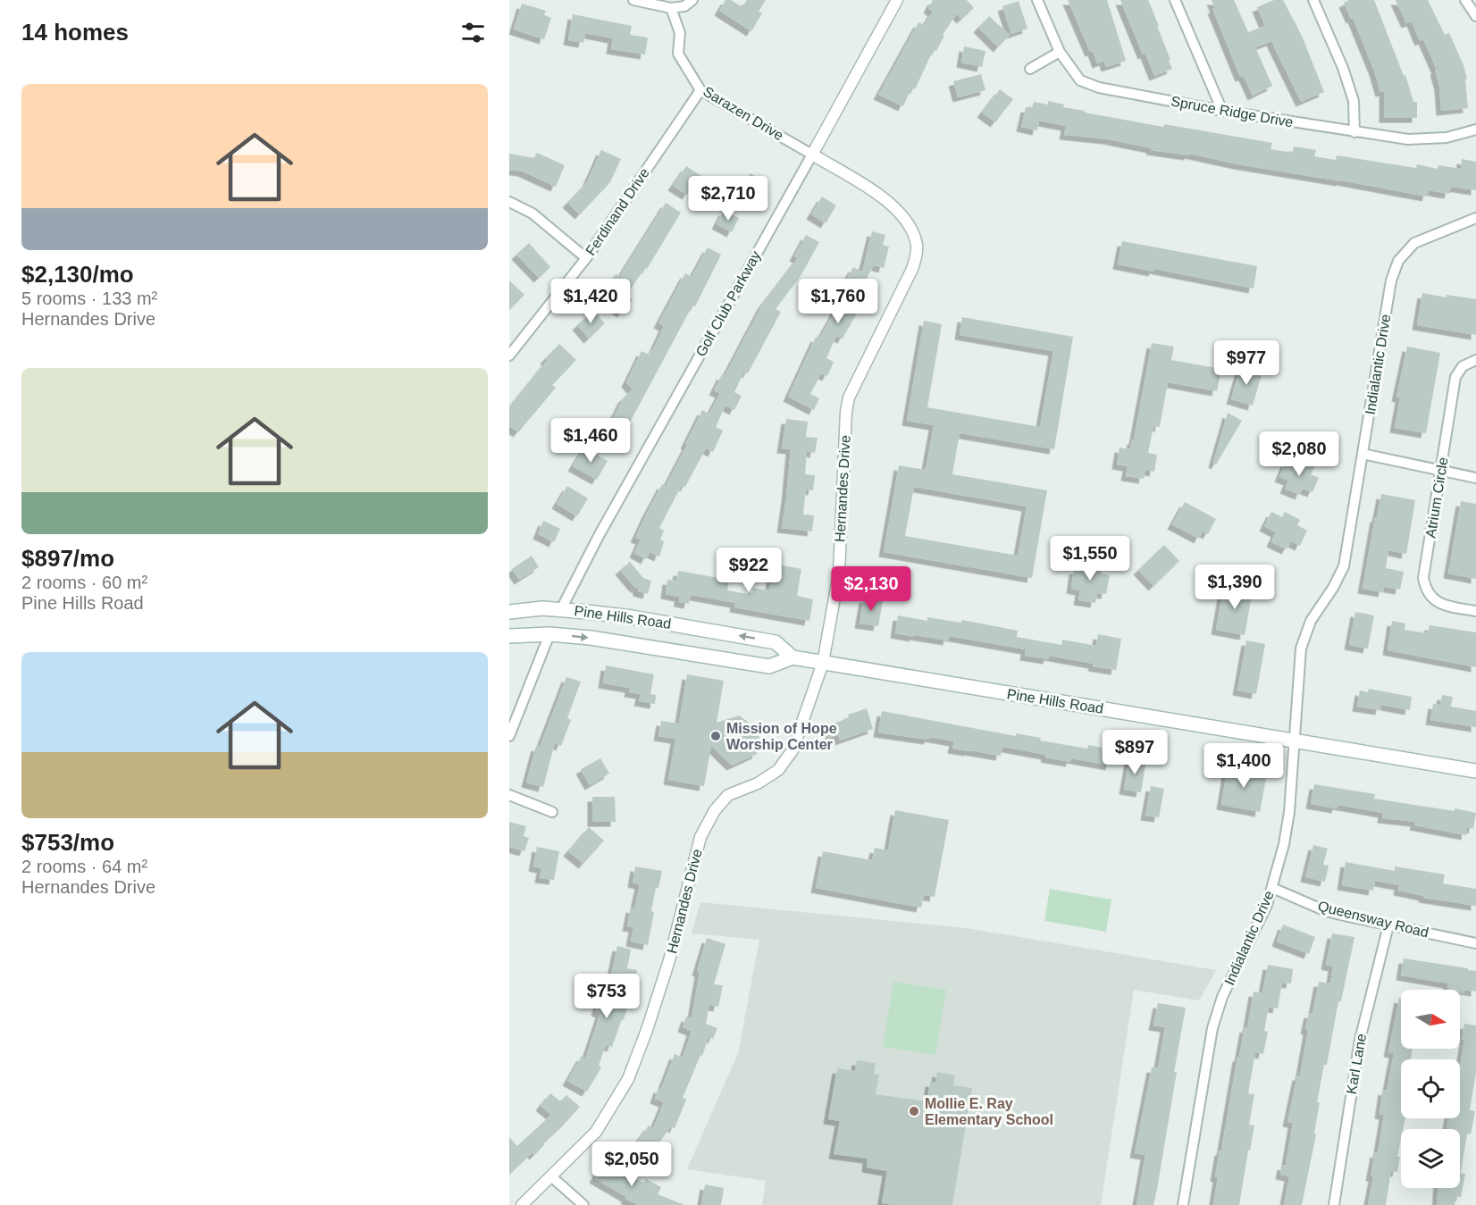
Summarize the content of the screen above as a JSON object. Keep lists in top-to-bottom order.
{
  "streets": {
    "main road": ["Pine Hills Road"],
    "street": [
      "Spruce Ridge Drive",
      "Sarazen Drive",
      "Ferdinand Drive",
      "Golf Club Parkway",
      "Indialantic Drive",
      "Hernandes Drive",
      "Atrium Circle",
      "Queensway Road",
      "Karl Lane"
    ]
  },
  "crossings": [
    ["Sarazen Drive", "Ferdinand Drive"],
    ["Sarazen Drive", "Golf Club Parkway"],
    ["Sarazen Drive", "Hernandes Drive"],
    ["Golf Club Parkway", "Hernandes Drive"],
    ["Golf Club Parkway", "Pine Hills Road"],
    ["Indialantic Drive", "Pine Hills Road"],
    ["Indialantic Drive", "Queensway Road"],
    ["Hernandes Drive", "Pine Hills Road"],
    ["Queensway Road", "Karl Lane"]
  ],
  "places": ["Mission of Hope Worship Center", "Mollie E. Ray Elementary School"],
  "north": "right",
  "page": {
    "heading": "14 homes",
    "list": [
      {
        "name": "$2,130/mo",
        "note": "5 rooms · 133 m² · Hernandes Drive"
      },
      {
        "name": "$897/mo",
        "note": "2 rooms · 60 m² · Pine Hills Road"
      },
      {
        "name": "$753/mo",
        "note": "2 rooms · 64 m² · Hernandes Drive"
      }
    ],
    "price": [
      "$2,710",
      "$1,420",
      "$1,760",
      "$977",
      "$1,460",
      "$2,080",
      "$1,550",
      "$922",
      "$1,390",
      "$2,130",
      "$897",
      "$1,400",
      "$753",
      "$2,050"
    ]
  }
}
